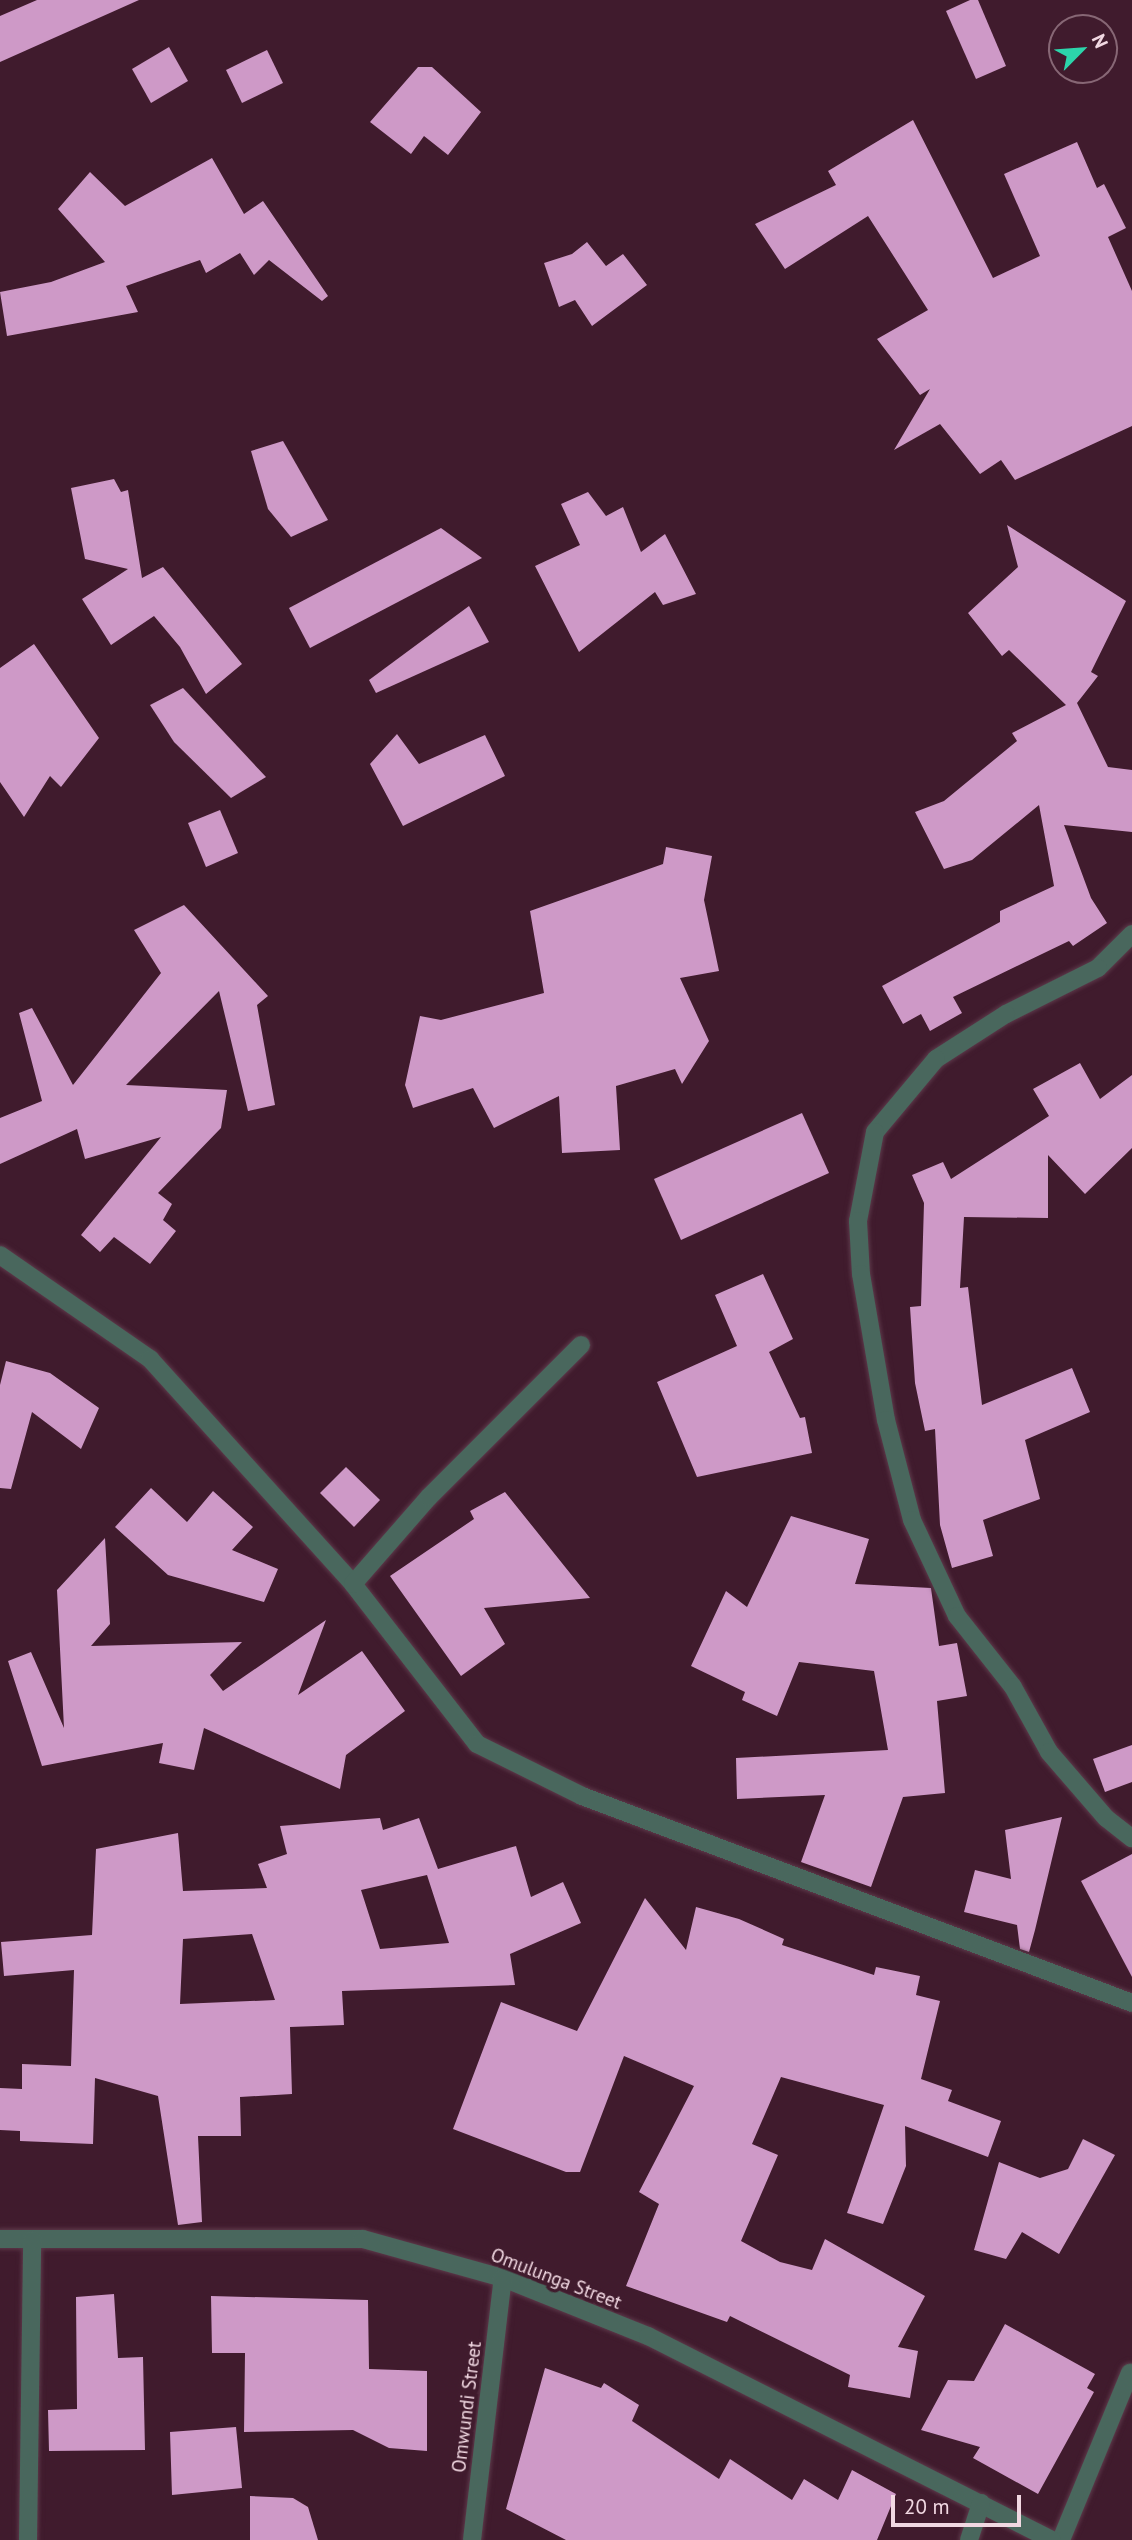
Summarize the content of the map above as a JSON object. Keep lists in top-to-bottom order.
{
  "streets": {
    "street": ["Omulunga Street", "Omwundi Street"]
  },
  "crossings": [
    ["Omulunga Street", "Omwundi Street"]
  ],
  "scale_bar": "20 m",
  "north": "top right"
}
